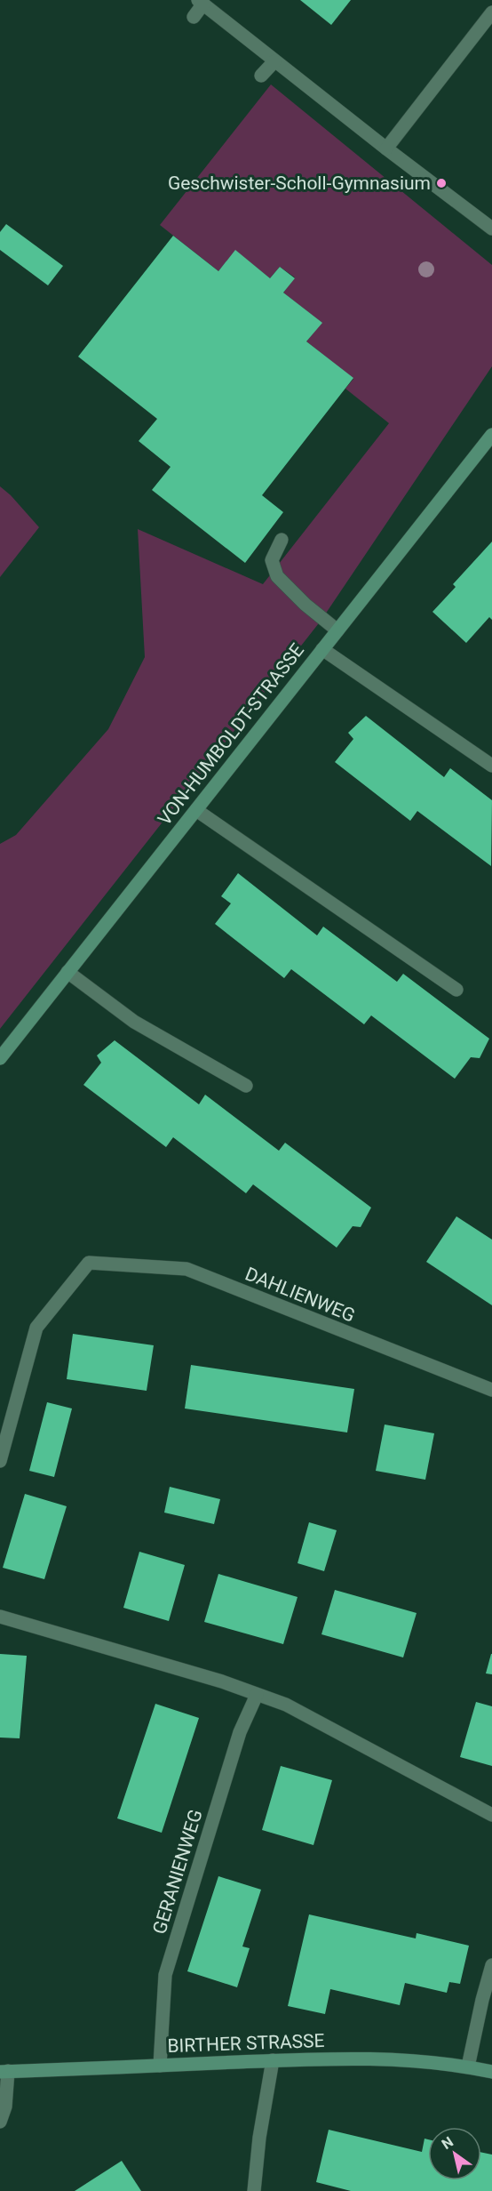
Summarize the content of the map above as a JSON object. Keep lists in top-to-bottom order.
{
  "streets": {
    "street": [
      "VON-HUMBOLDT-STRASSE",
      "DAHLIENWEG",
      "GERANIENWEG",
      "BIRTHER STRASSE"
    ]
  },
  "crossings": [
    ["GERANIENWEG", "BIRTHER STRASSE"]
  ],
  "places": ["Geschwister-Scholl-Gymnasium"],
  "north": "top left"
}
